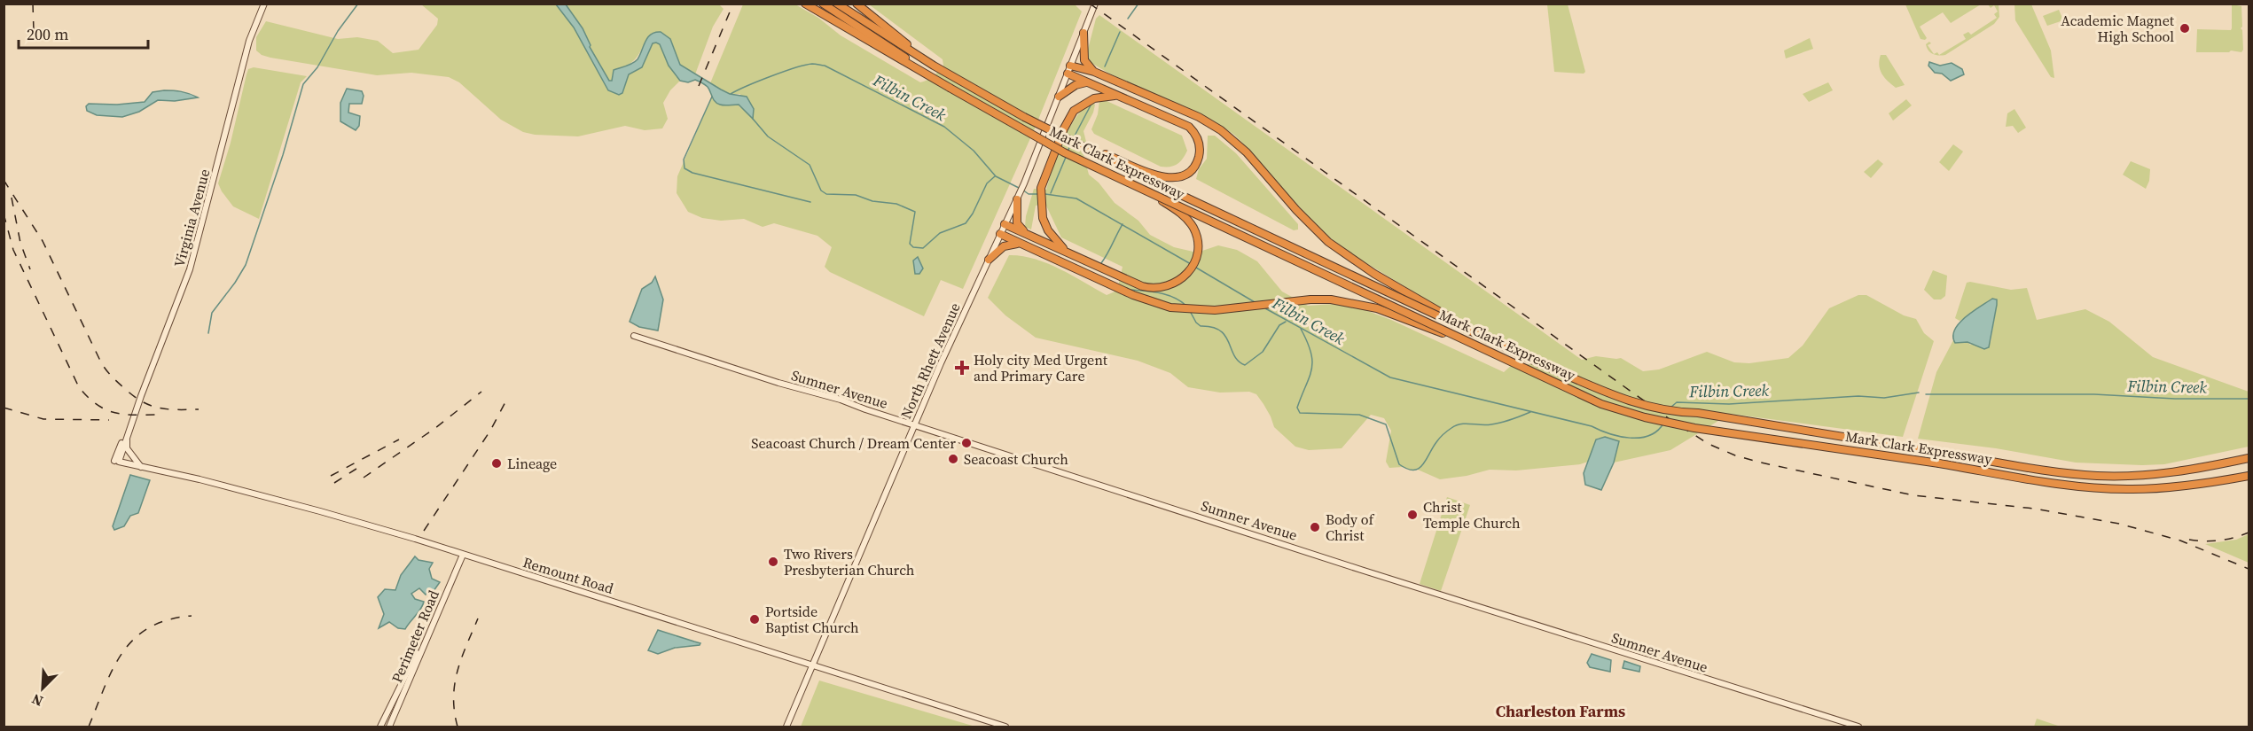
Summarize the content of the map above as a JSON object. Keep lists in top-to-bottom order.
{
  "streets": {
    "highway": ["Mark Clark Expressway"],
    "main road": [
      "Virginia Avenue",
      "North Rhett Avenue",
      "Sumner Avenue",
      "Remount Road",
      "Perimeter Road"
    ]
  },
  "crossings": [
    ["Virginia Avenue", "Remount Road"],
    ["North Rhett Avenue", "Sumner Avenue"],
    ["North Rhett Avenue", "Remount Road"],
    ["Remount Road", "Perimeter Road"]
  ],
  "districts": ["Charleston Farms"],
  "water": ["Filbin Creek"],
  "places": {
    "other": [
      "Academic Magnet High School",
      "Seacoast Church / Dream Center",
      "Seacoast Church",
      "Lineage",
      "Christ Temple Church",
      "Body of Christ",
      "Two Rivers Presbyterian Church",
      "Portside Baptist Church"
    ],
    "health": ["Holy city Med Urgent and Primary Care"]
  },
  "scale_bar": "200 m",
  "north": "bottom left"
}
